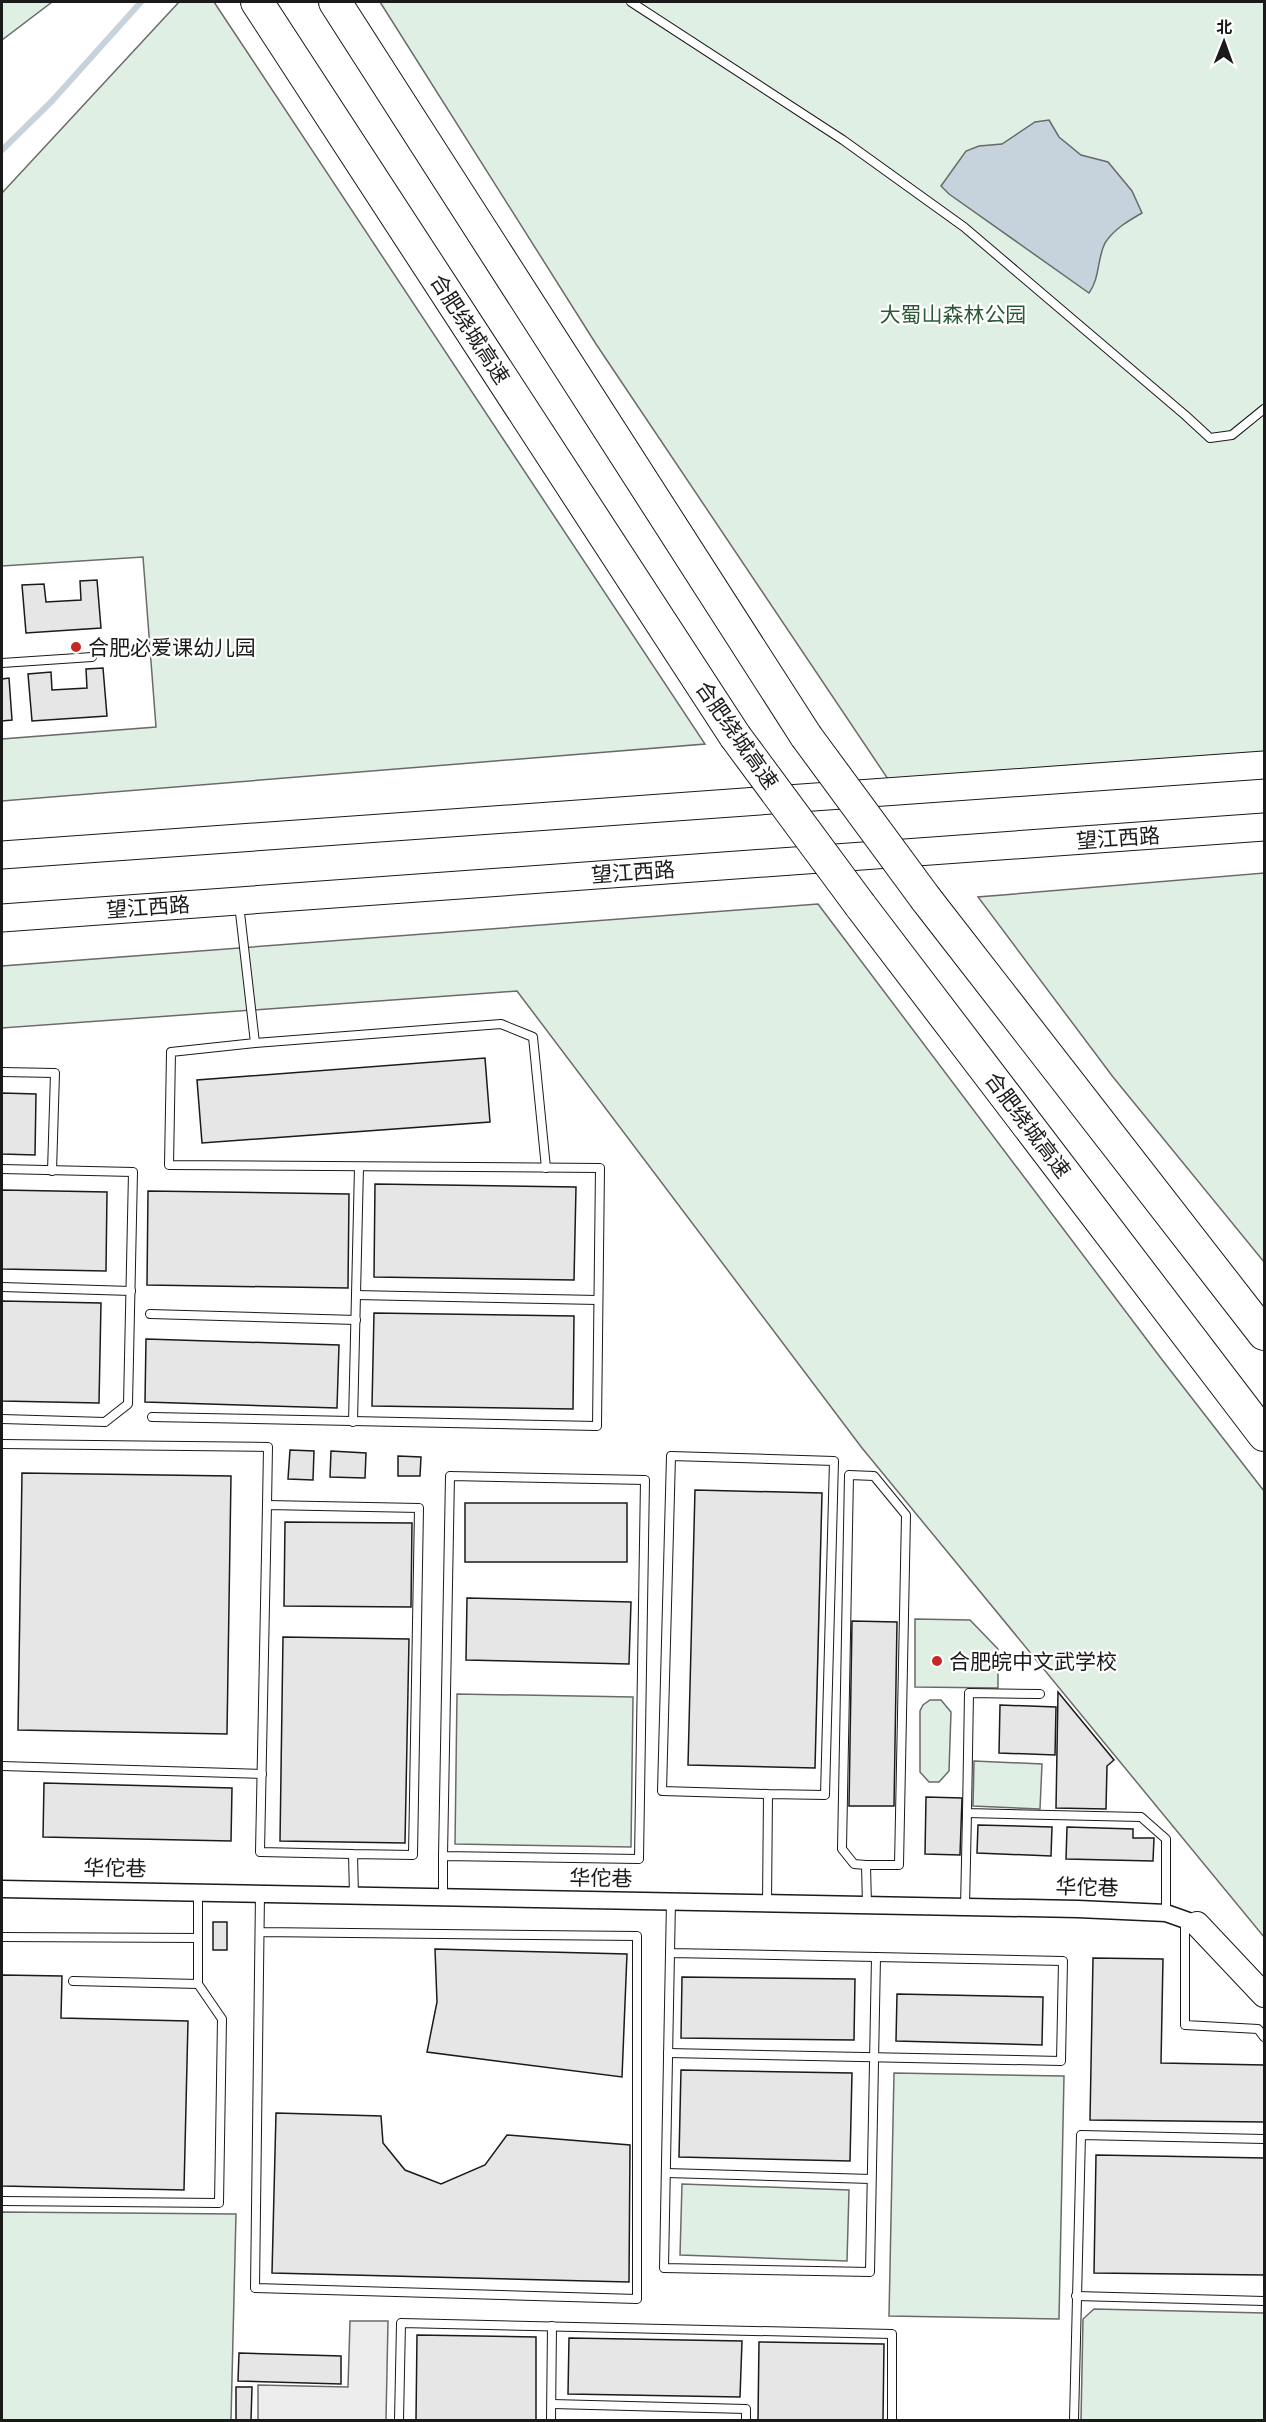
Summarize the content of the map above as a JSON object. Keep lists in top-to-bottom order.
{
  "streets": {
    "highway": ["合肥绕城高速"],
    "main road": ["望江西路"],
    "street": ["华佗巷"]
  },
  "parks": ["大蜀山森林公园"],
  "places": ["合肥必爱课幼儿园", "合肥皖中文武学校"],
  "north": "top"
}
